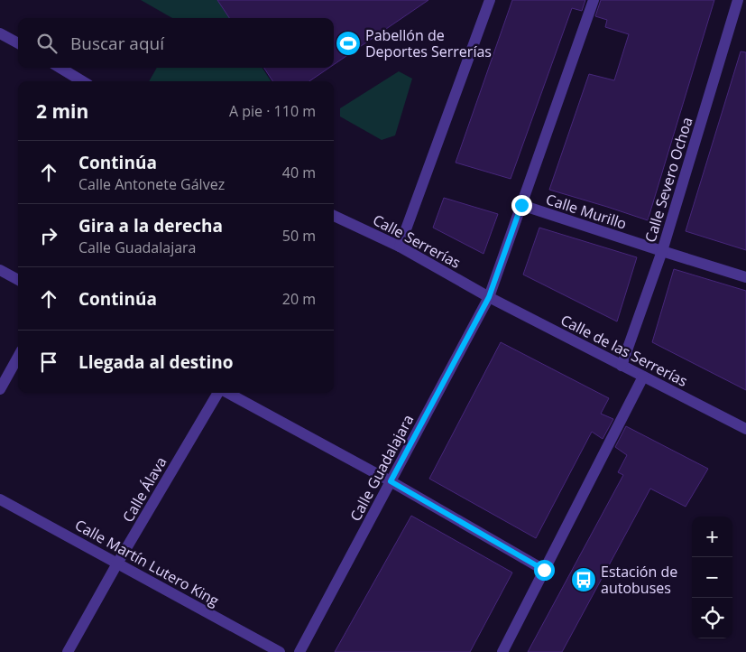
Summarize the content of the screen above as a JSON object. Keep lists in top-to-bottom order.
{
  "streets": {
    "street": [
      "Calle Severo Ochoa",
      "Calle Murillo",
      "Calle Serrerías",
      "Calle de las Serrerías",
      "Calle Guadalajara",
      "Calle Álava",
      "Calle Martín Lutero King"
    ]
  },
  "crossings": [
    ["Calle Severo Ochoa", "Calle Murillo"],
    ["Calle Severo Ochoa", "Calle de las Serrerías"],
    ["Calle Murillo", "Calle Guadalajara"],
    ["Calle Serrerías", "Calle de las Serrerías"],
    ["Calle Serrerías", "Calle Guadalajara"],
    ["Calle de las Serrerías", "Calle Guadalajara"],
    ["Calle Álava", "Calle Martín Lutero King"]
  ],
  "places": {
    "sports": ["Pabellón de Deportes Serrerías"],
    "bus stop": ["Estación de autobuses"]
  },
  "page": {
    "search": "Buscar aquí",
    "heading": ["2 min", "A pie · 110 m"],
    "list": [
      ["Continúa", "Calle Antonete Gálvez", "40 m"],
      ["Gira a la derecha", "Calle Guadalajara", "50 m"],
      ["Continúa", "20 m"],
      "Llegada al destino"
    ],
    "map_buttons": ["+", "−"]
  }
}
